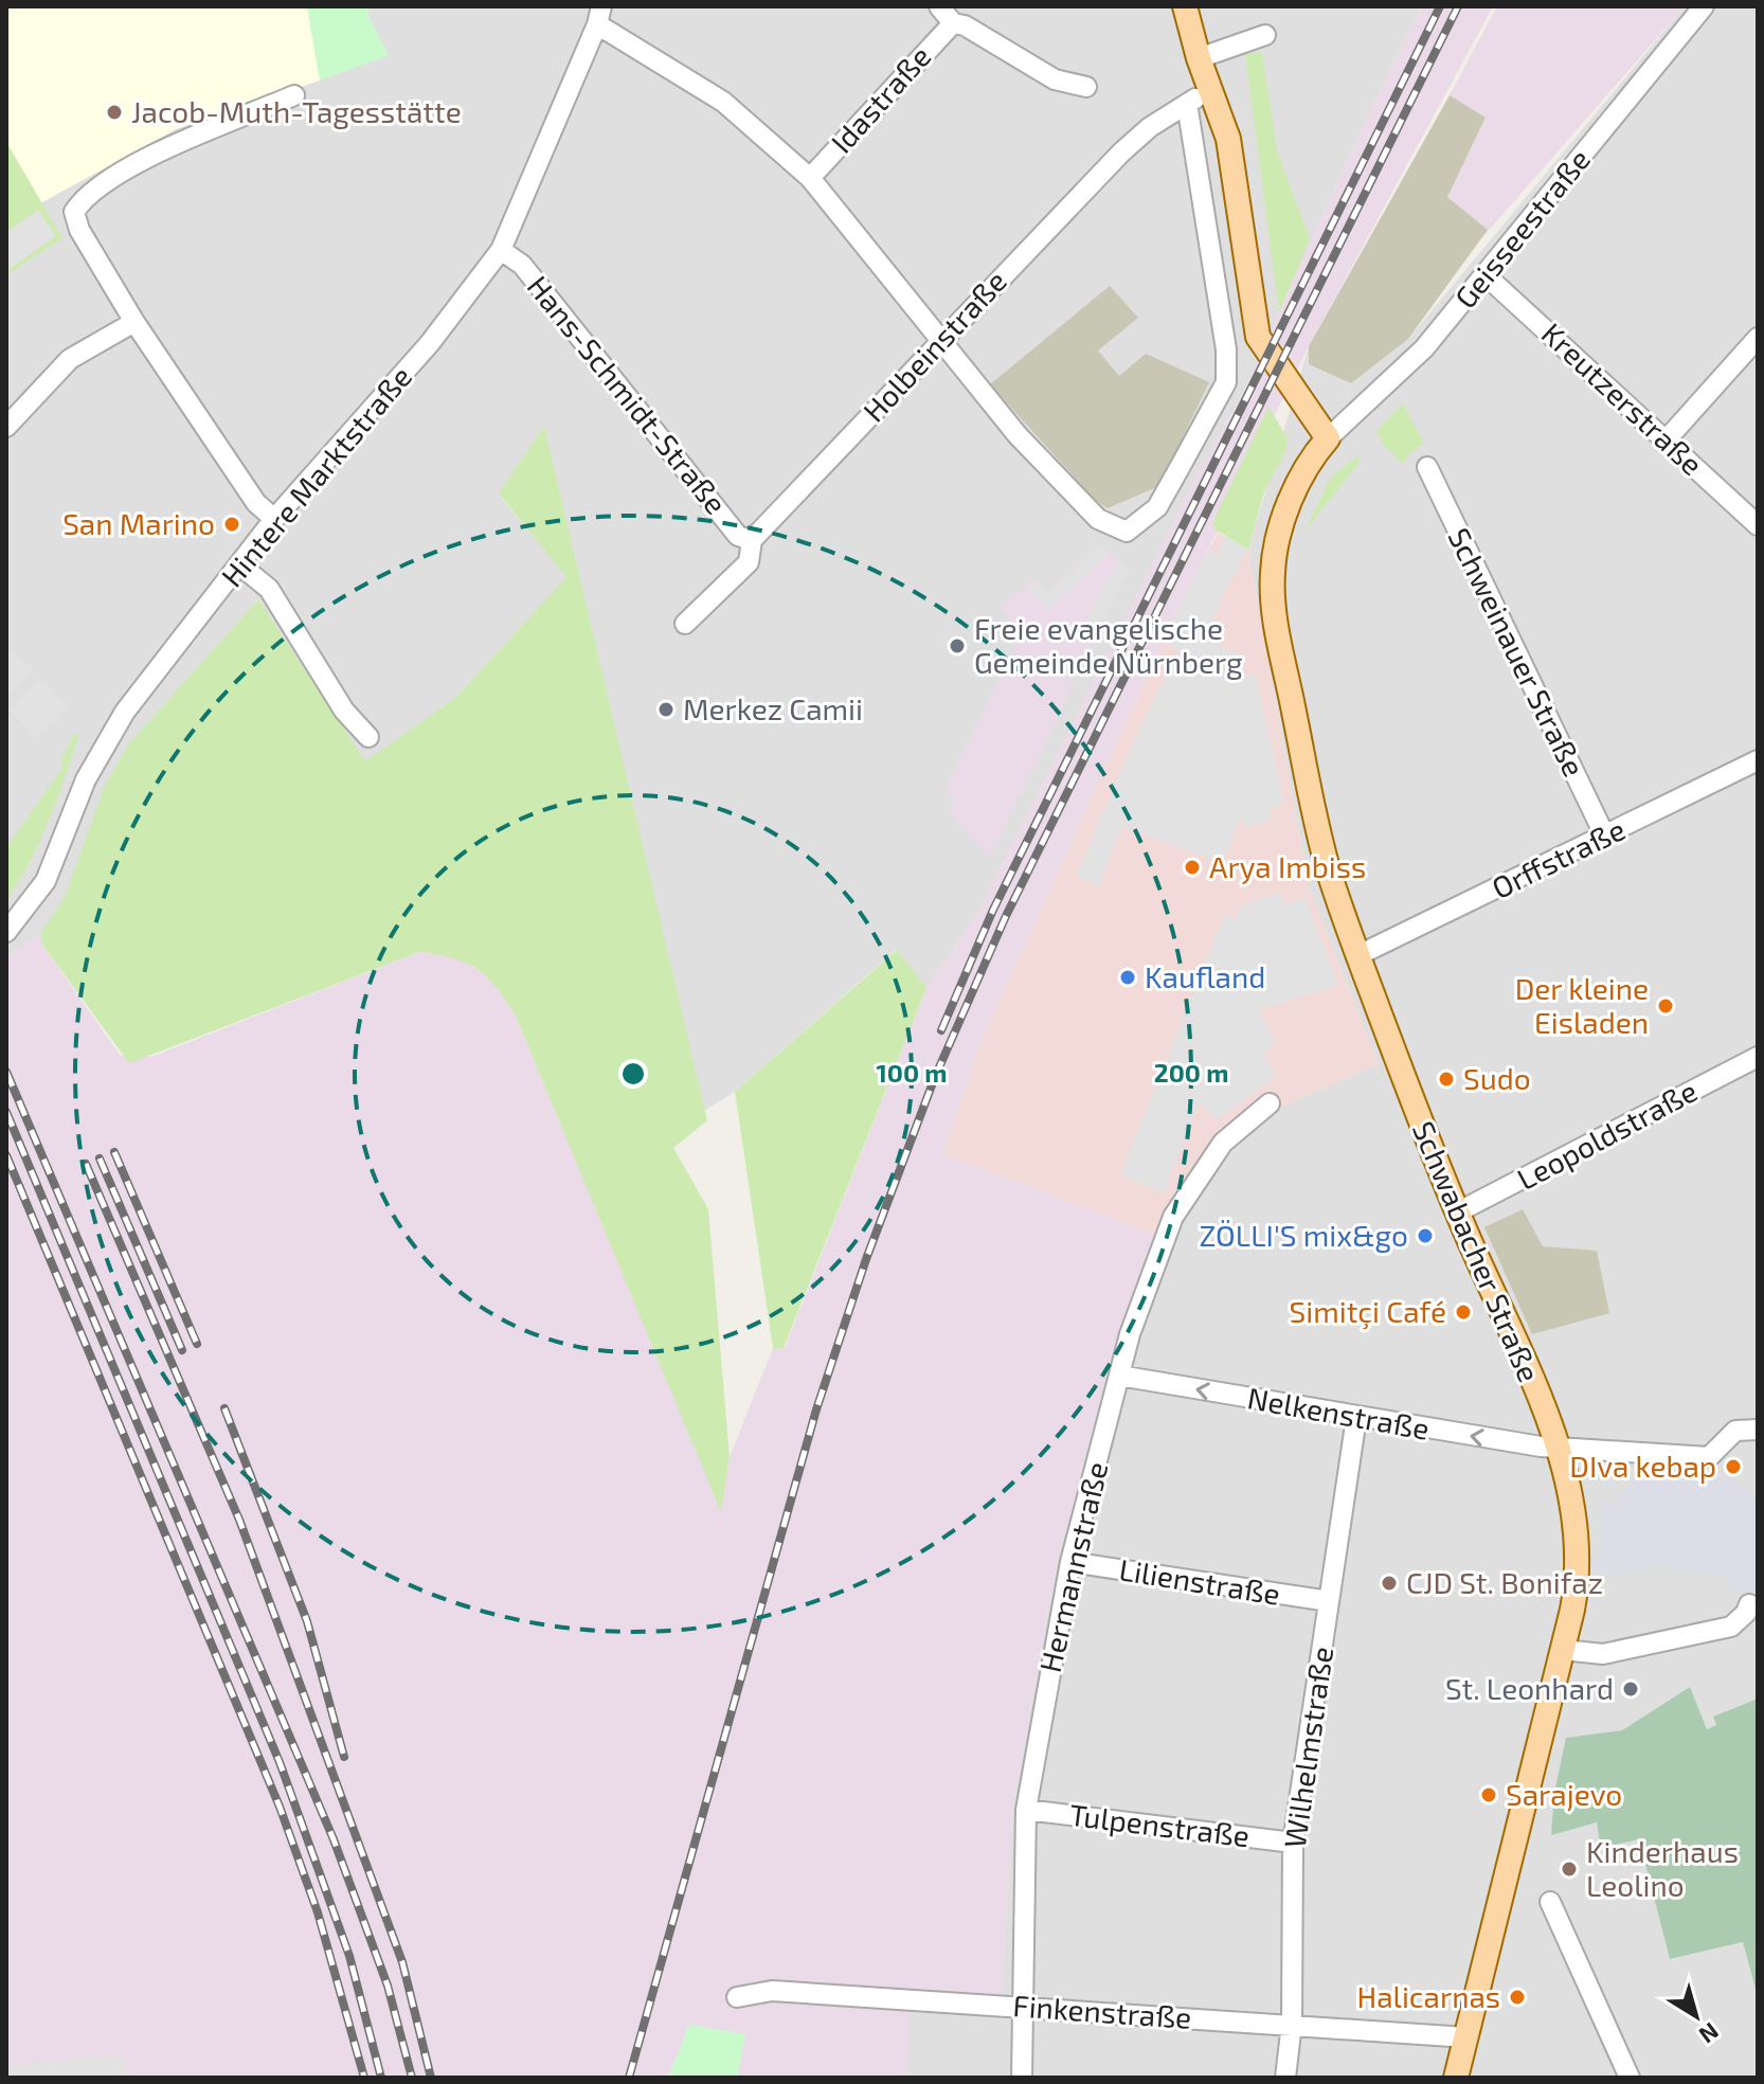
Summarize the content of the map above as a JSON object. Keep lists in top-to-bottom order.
{
  "streets": {
    "main road": ["Schwabacher Straße"],
    "street": [
      "Idastraße",
      "Geisseestraße",
      "Holbeinstraße",
      "Hans-Schmidt-Straße",
      "Kreutzerstraße",
      "Hintere Marktstraße",
      "Schweinauer Straße",
      "Orffstraße",
      "Leopoldstraße",
      "Nelkenstraße",
      "Hermannstraße",
      "Lilienstraße",
      "Wilhelmstraße",
      "Tulpenstraße",
      "Finkenstraße"
    ]
  },
  "crossings": [
    ["Geisseestraße", "Kreutzerstraße"],
    ["Geisseestraße", "Schwabacher Straße"],
    ["Holbeinstraße", "Hans-Schmidt-Straße"],
    ["Hans-Schmidt-Straße", "Hintere Marktstraße"],
    ["Schweinauer Straße", "Orffstraße"],
    ["Orffstraße", "Schwabacher Straße"],
    ["Leopoldstraße", "Schwabacher Straße"],
    ["Schwabacher Straße", "Nelkenstraße"],
    ["Schwabacher Straße", "Finkenstraße"],
    ["Nelkenstraße", "Hermannstraße"],
    ["Nelkenstraße", "Wilhelmstraße"],
    ["Hermannstraße", "Lilienstraße"],
    ["Hermannstraße", "Tulpenstraße"],
    ["Hermannstraße", "Finkenstraße"],
    ["Lilienstraße", "Wilhelmstraße"],
    ["Wilhelmstraße", "Tulpenstraße"],
    ["Wilhelmstraße", "Finkenstraße"]
  ],
  "one_way": ["Nelkenstraße"],
  "places": [
    "Jacob-Muth-Tagesstätte",
    "San Marino",
    "Freie evangelische Gemeinde Nürnberg",
    "Merkez Camii",
    "Arya Imbiss",
    "Kaufland",
    "Der kleine Eisladen",
    "Sudo",
    "ZÖLLI'S mix&go",
    "Simitçi Café",
    "DIva kebap",
    "CJD St. Bonifaz",
    "St. Leonhard",
    "Sarajevo",
    "Kinderhaus Leolino",
    "Halicarnas"
  ],
  "north": "bottom right",
  "rings": ["100 m", "200 m"]
}
